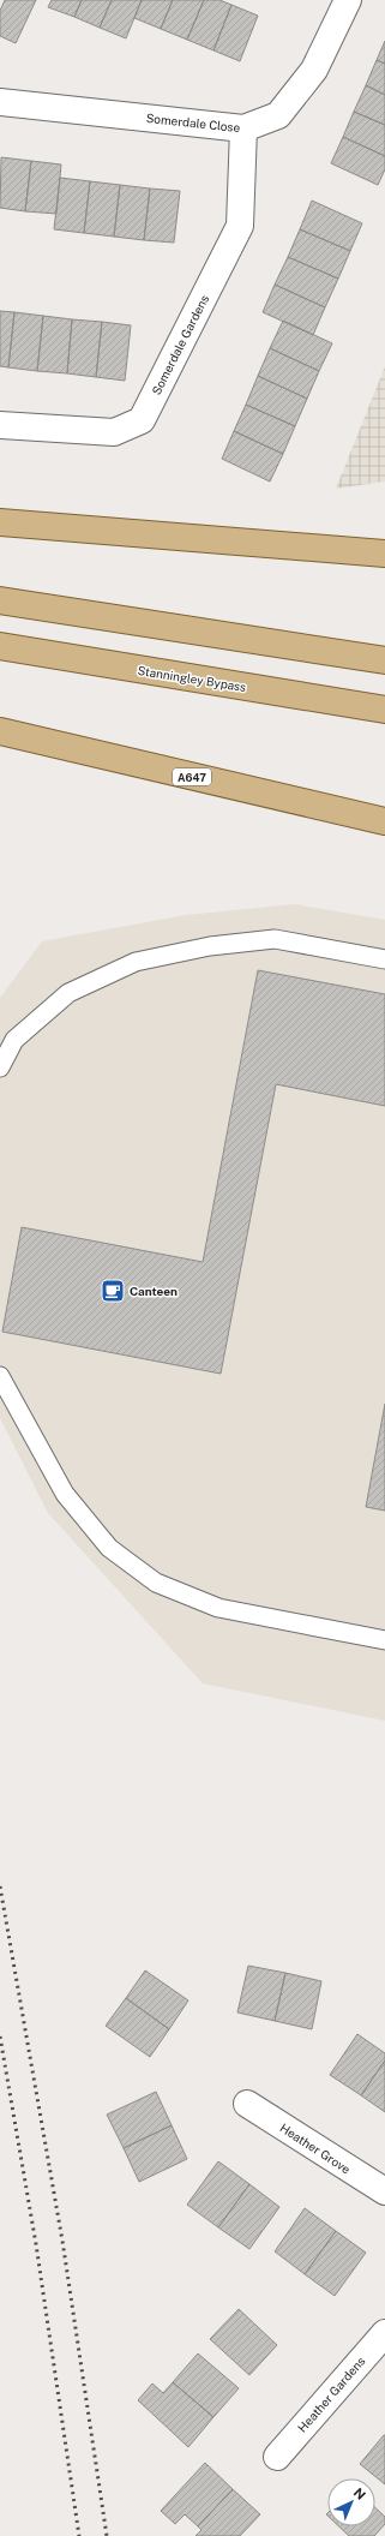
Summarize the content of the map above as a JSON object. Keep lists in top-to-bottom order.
{
  "streets": {
    "main road": ["Stanningley Bypass", "A647"],
    "street": [
      "Somerdale Close",
      "Somerdale Gardens",
      "Heather Grove",
      "Heather Gardens"
    ]
  },
  "crossings": [
    ["Somerdale Close", "Somerdale Gardens"]
  ],
  "places": {
    "cafe": ["Canteen"]
  },
  "north": "top right"
}
